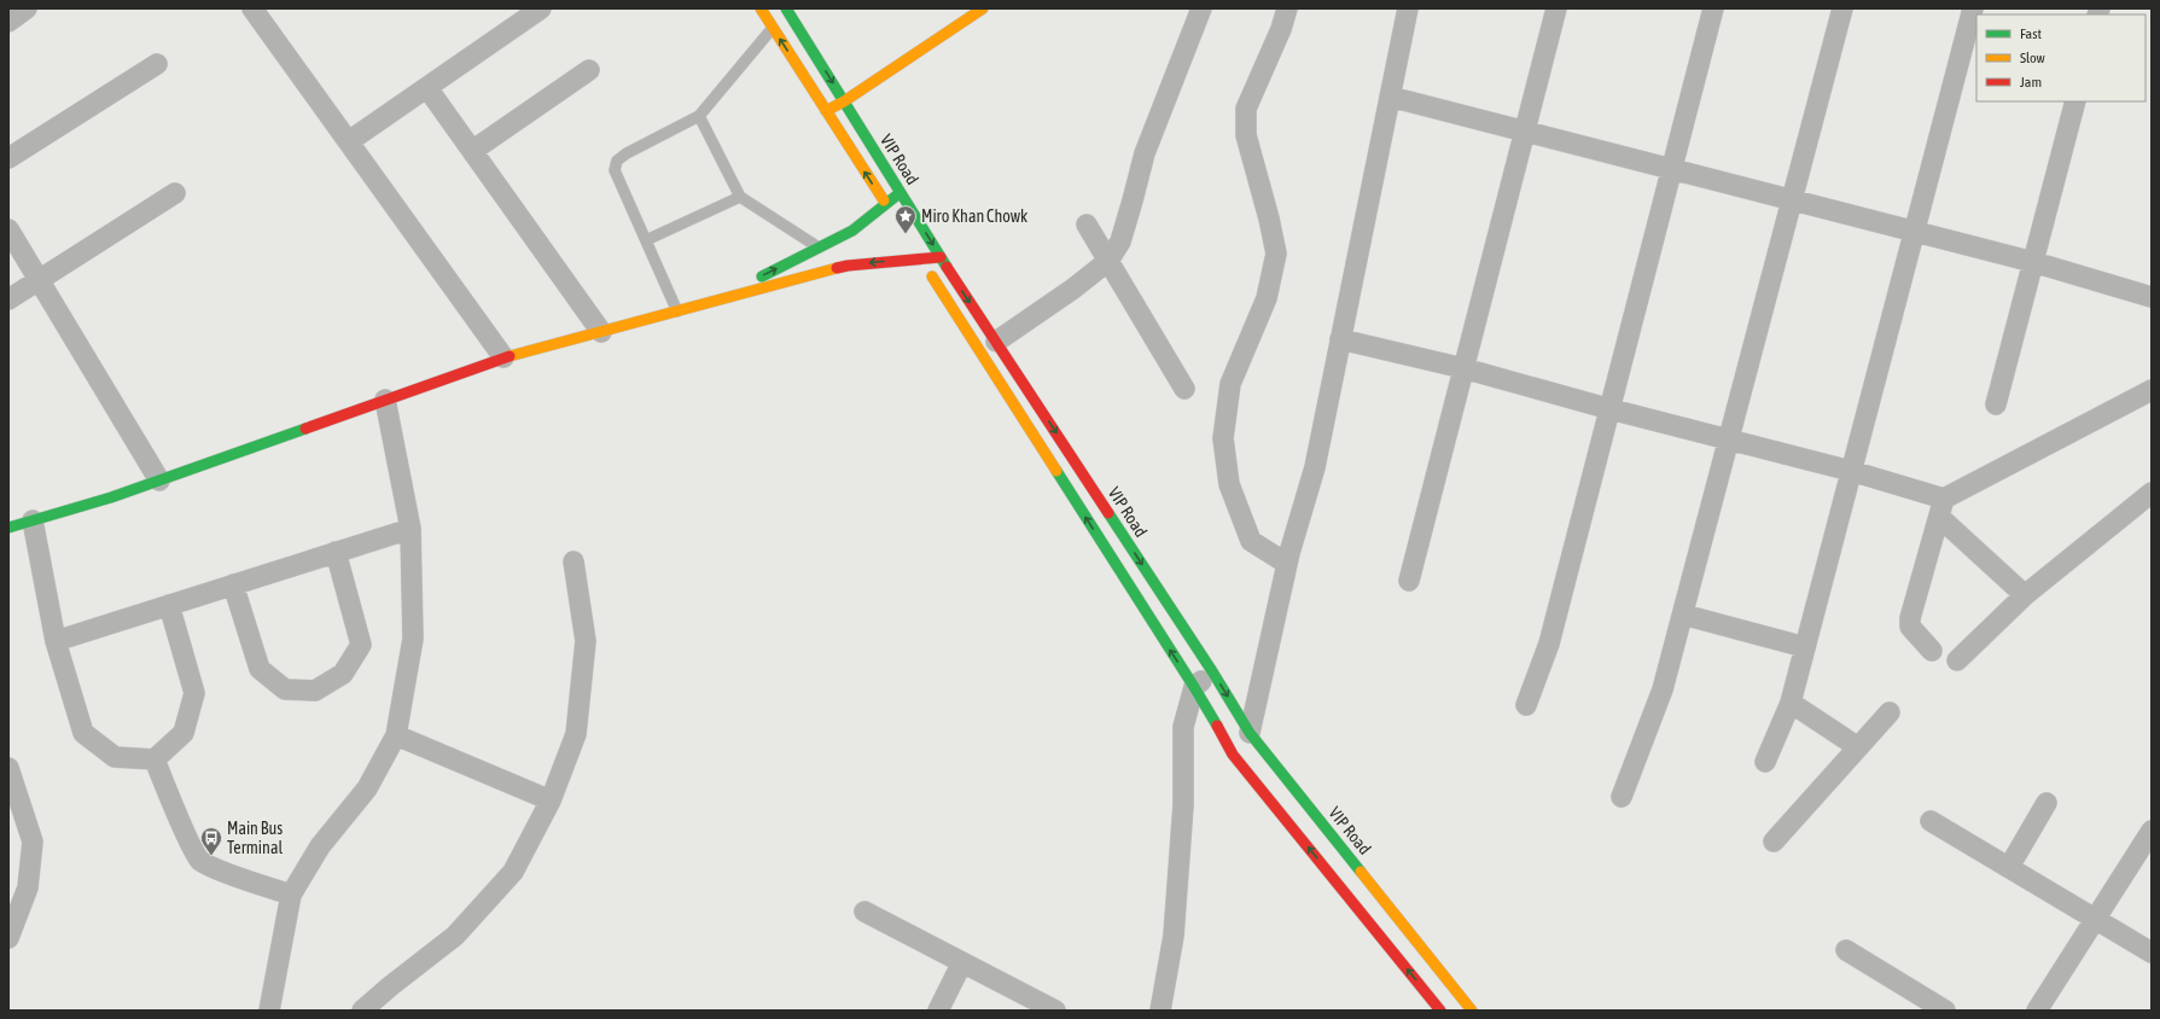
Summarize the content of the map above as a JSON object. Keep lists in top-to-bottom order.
{
  "streets": {
    "main road": ["VIP Road"]
  },
  "places": {
    "place": ["Miro Khan Chowk"],
    "bus stop": ["Main Bus Terminal"]
  },
  "legend": ["Fast", "Slow", "Jam"]
}
